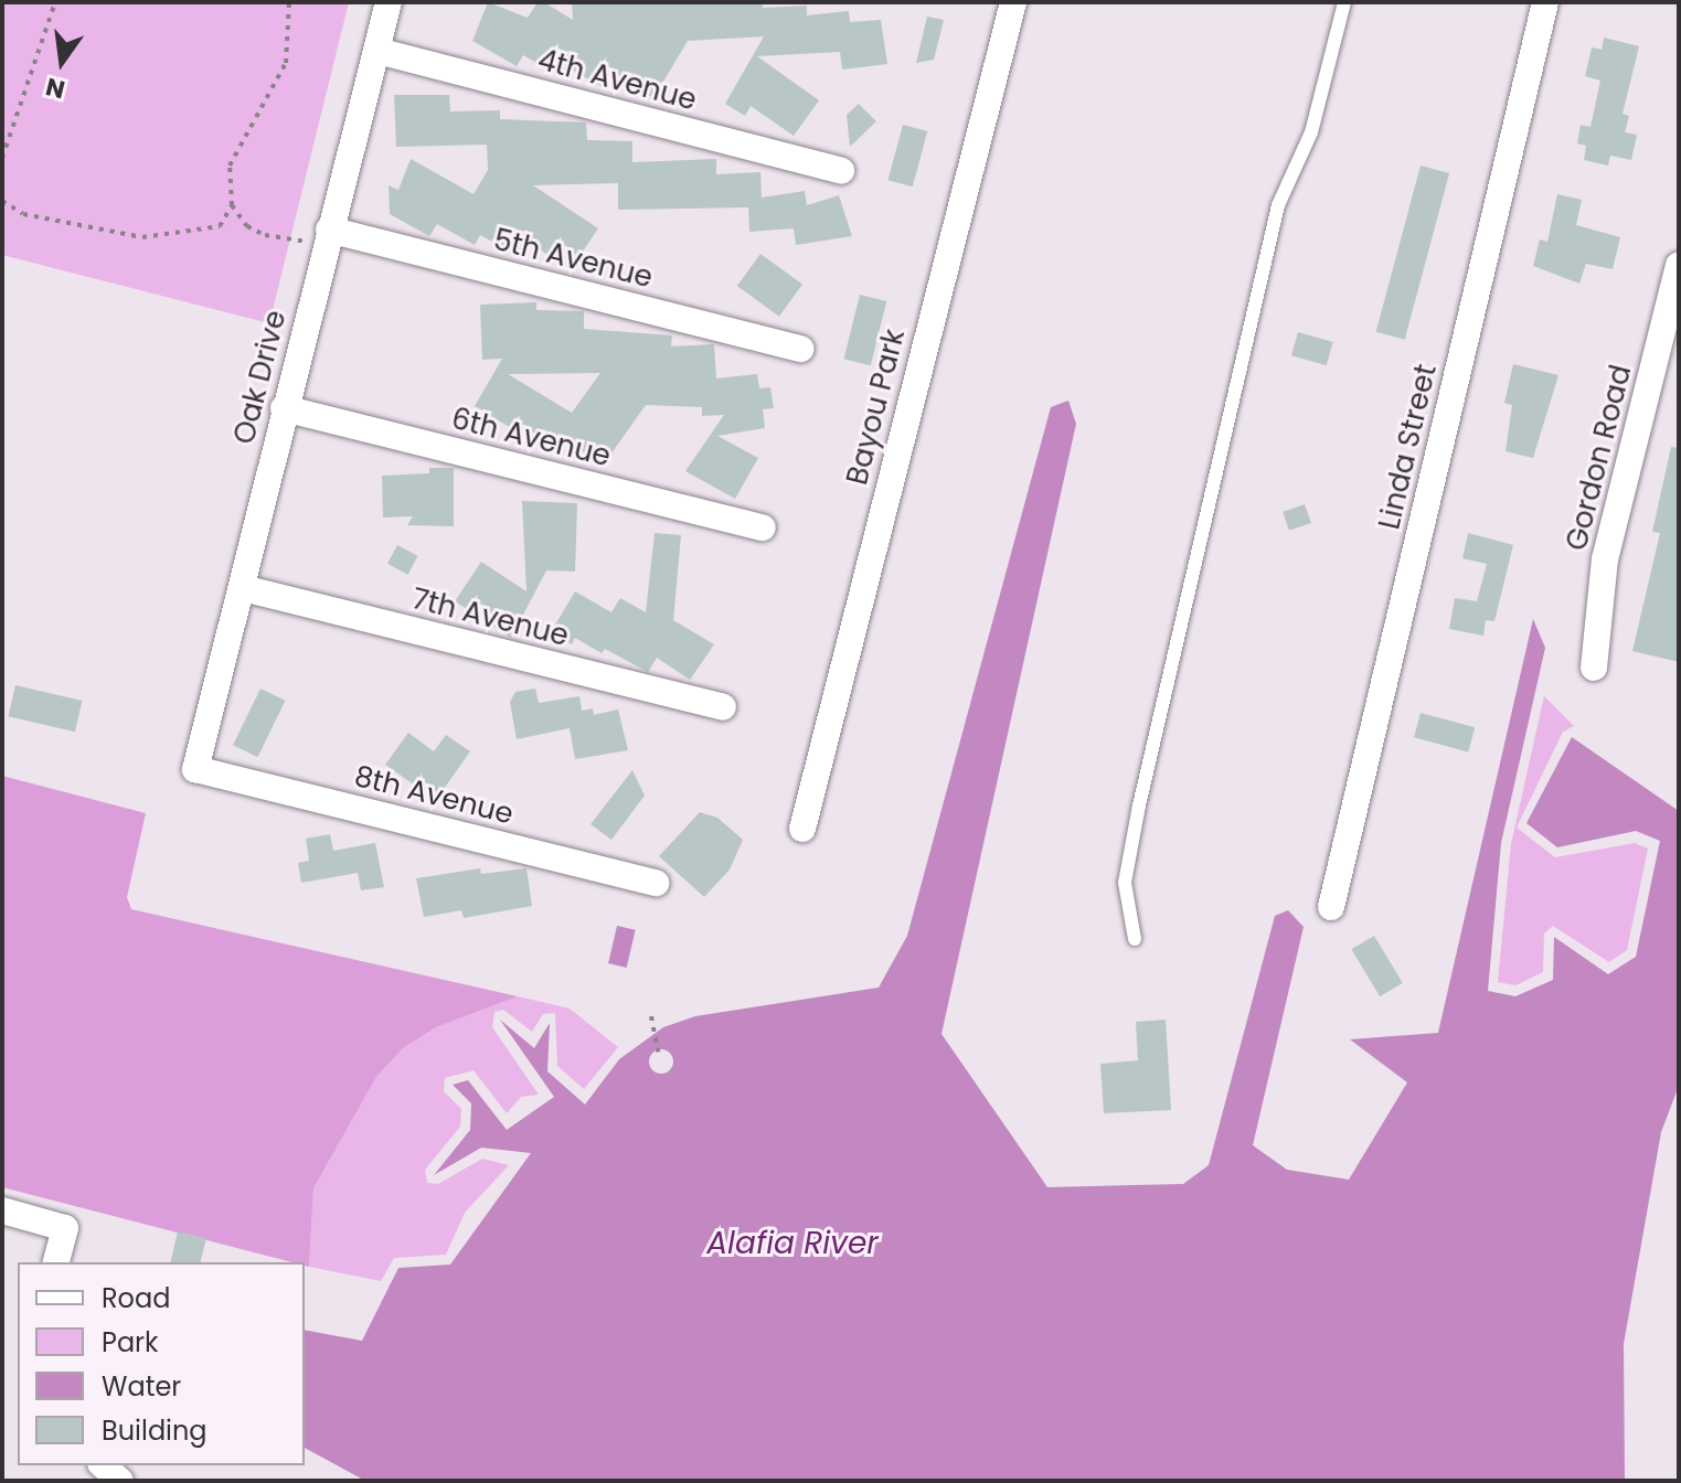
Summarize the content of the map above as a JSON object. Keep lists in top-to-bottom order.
{
  "streets": {
    "street": [
      "4th Avenue",
      "5th Avenue",
      "Oak Drive",
      "Bayou Park",
      "6th Avenue",
      "Linda Street",
      "Gordon Road",
      "7th Avenue",
      "8th Avenue"
    ]
  },
  "crossings": [
    ["4th Avenue", "Oak Drive"],
    ["5th Avenue", "Oak Drive"],
    ["Oak Drive", "6th Avenue"],
    ["Oak Drive", "7th Avenue"],
    ["Oak Drive", "8th Avenue"]
  ],
  "water": ["Alafia River"],
  "legend": [
    "Road",
    "Park",
    "Water",
    "Building"
  ],
  "north": "bottom"
}
